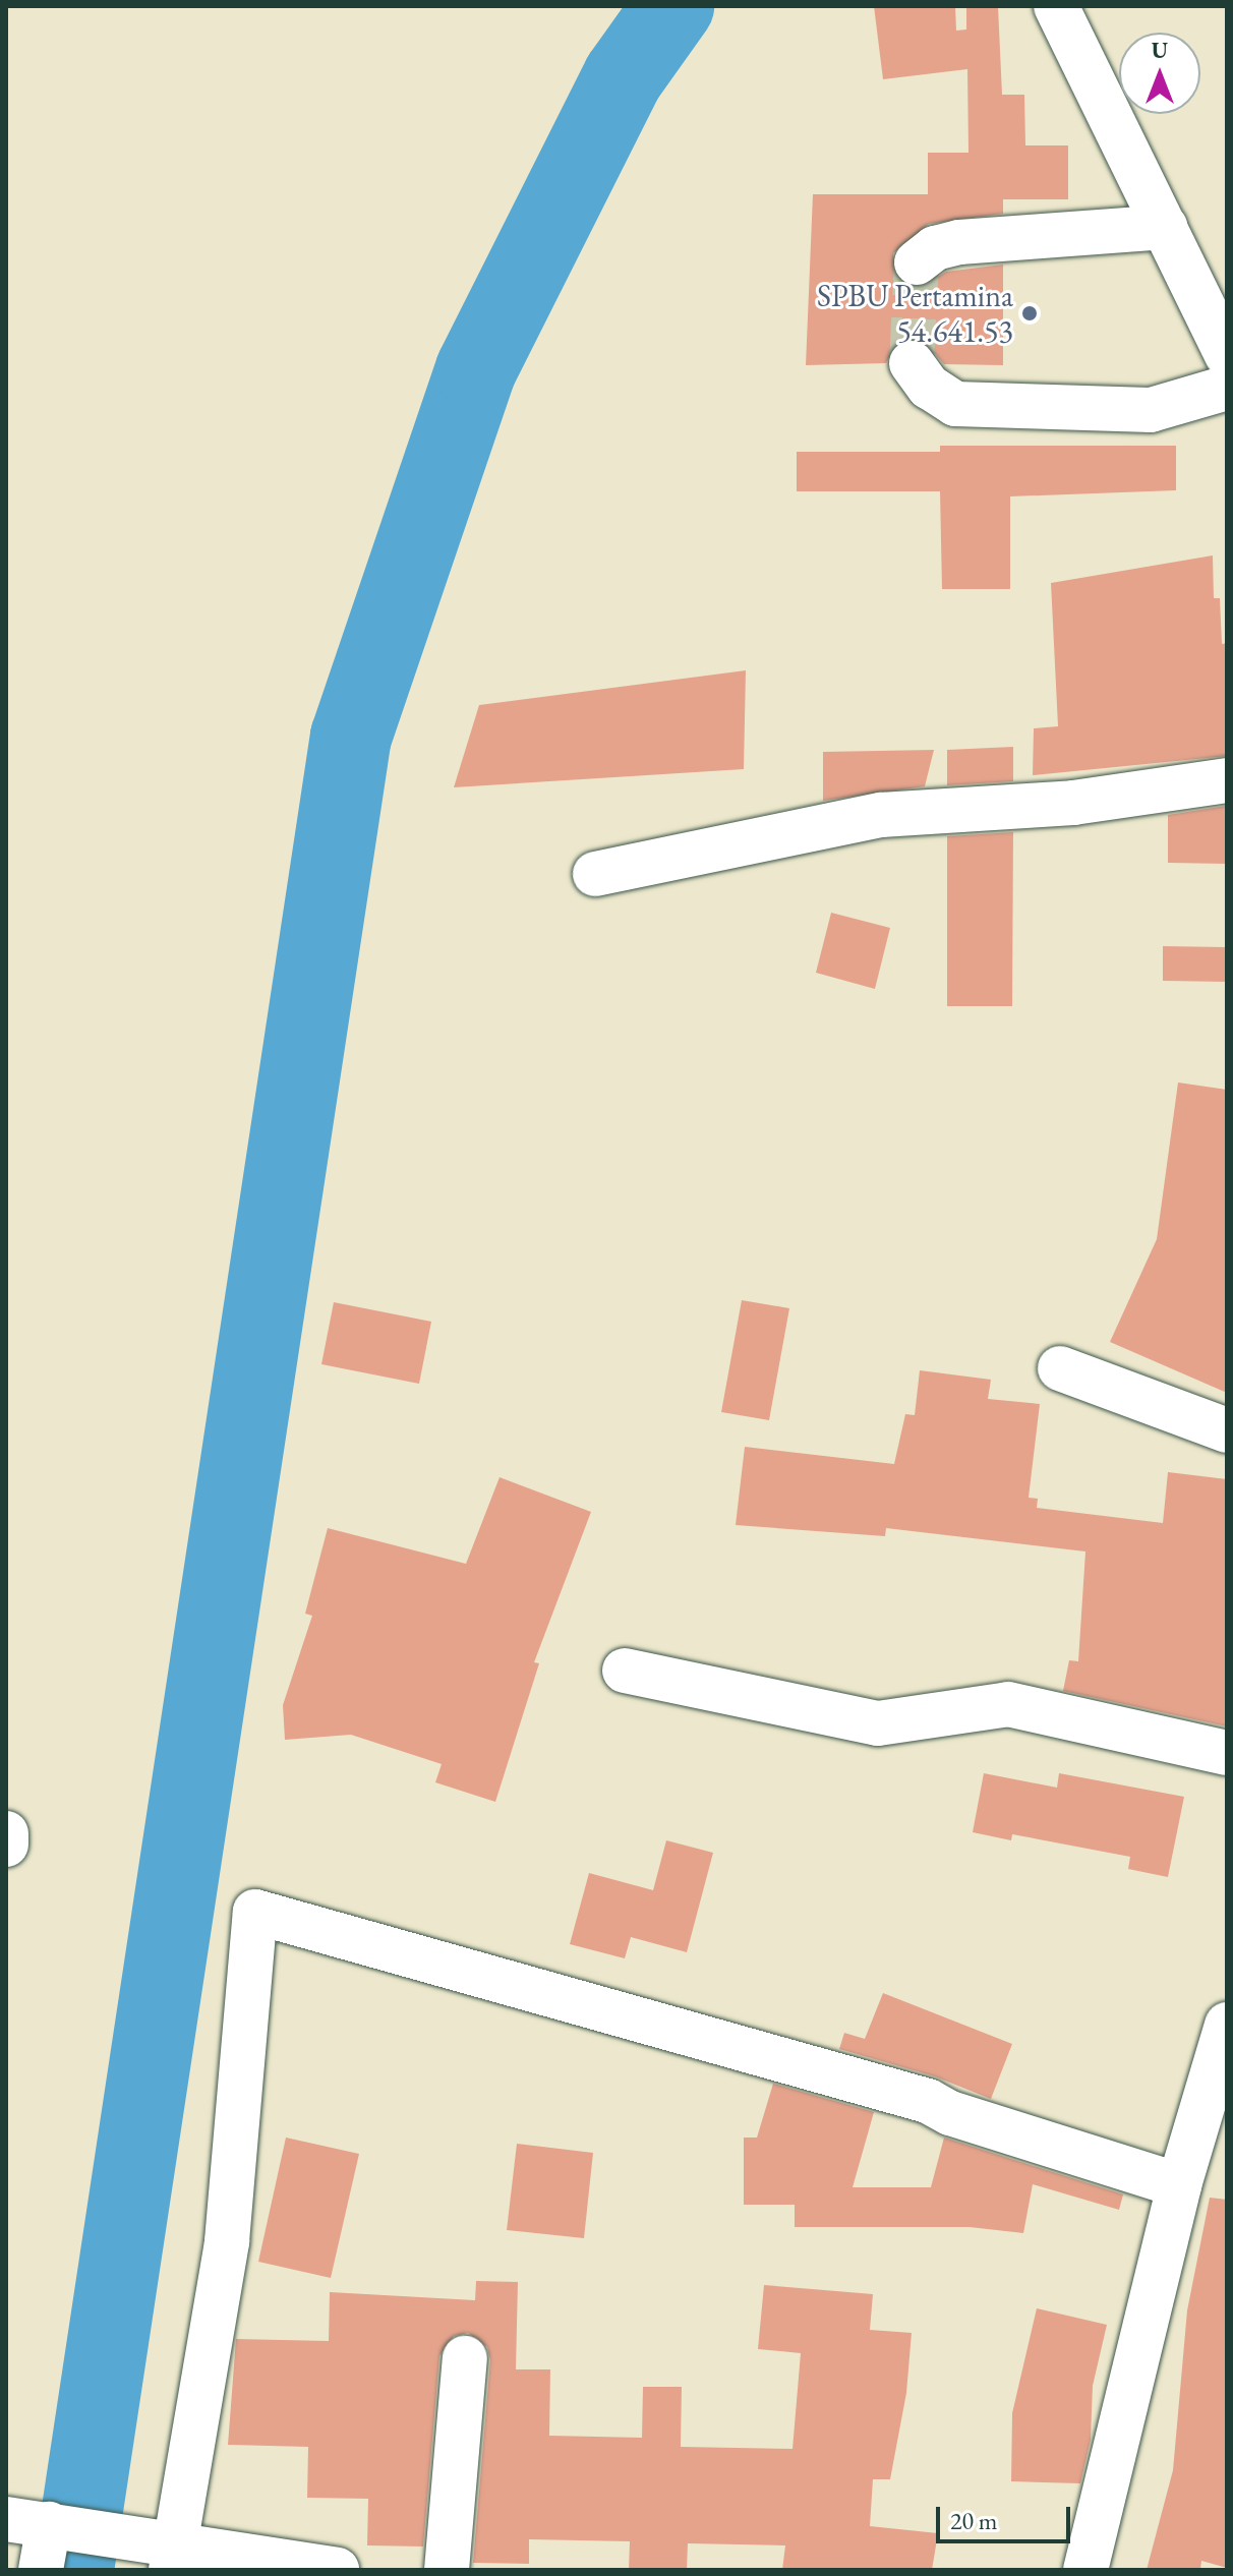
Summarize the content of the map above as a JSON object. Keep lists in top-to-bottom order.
{
  "places": ["SPBU Pertamina 54.641.53"],
  "scale_bar": "20 m",
  "north": "top"
}
